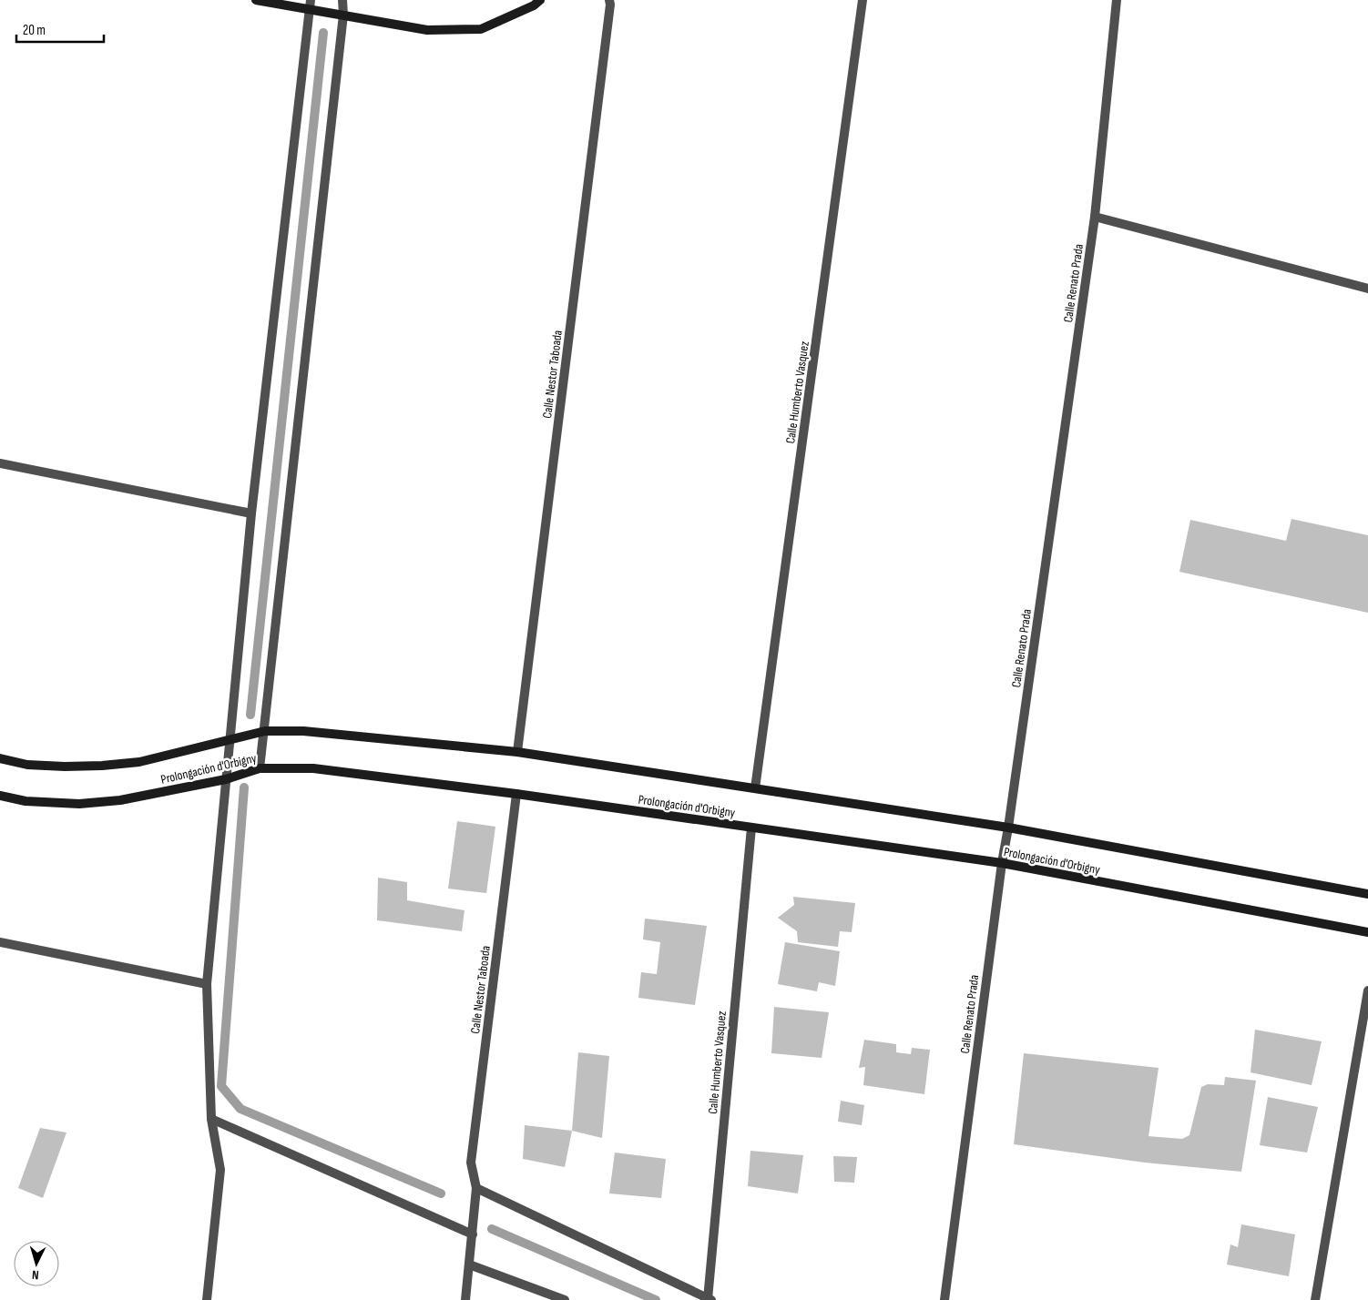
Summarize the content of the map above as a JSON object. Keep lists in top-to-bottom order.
{
  "streets": {
    "main road": ["Prolongación d'Orbigny"],
    "street": ["Calle Renato Prada", "Calle Nestor Taboada", "Calle Humberto Vasquez"]
  },
  "crossings": [
    ["Calle Renato Prada", "Prolongación d'Orbigny"],
    ["Calle Nestor Taboada", "Prolongación d'Orbigny"],
    ["Calle Humberto Vasquez", "Prolongación d'Orbigny"]
  ],
  "scale_bar": "20 m",
  "north": "bottom"
}
